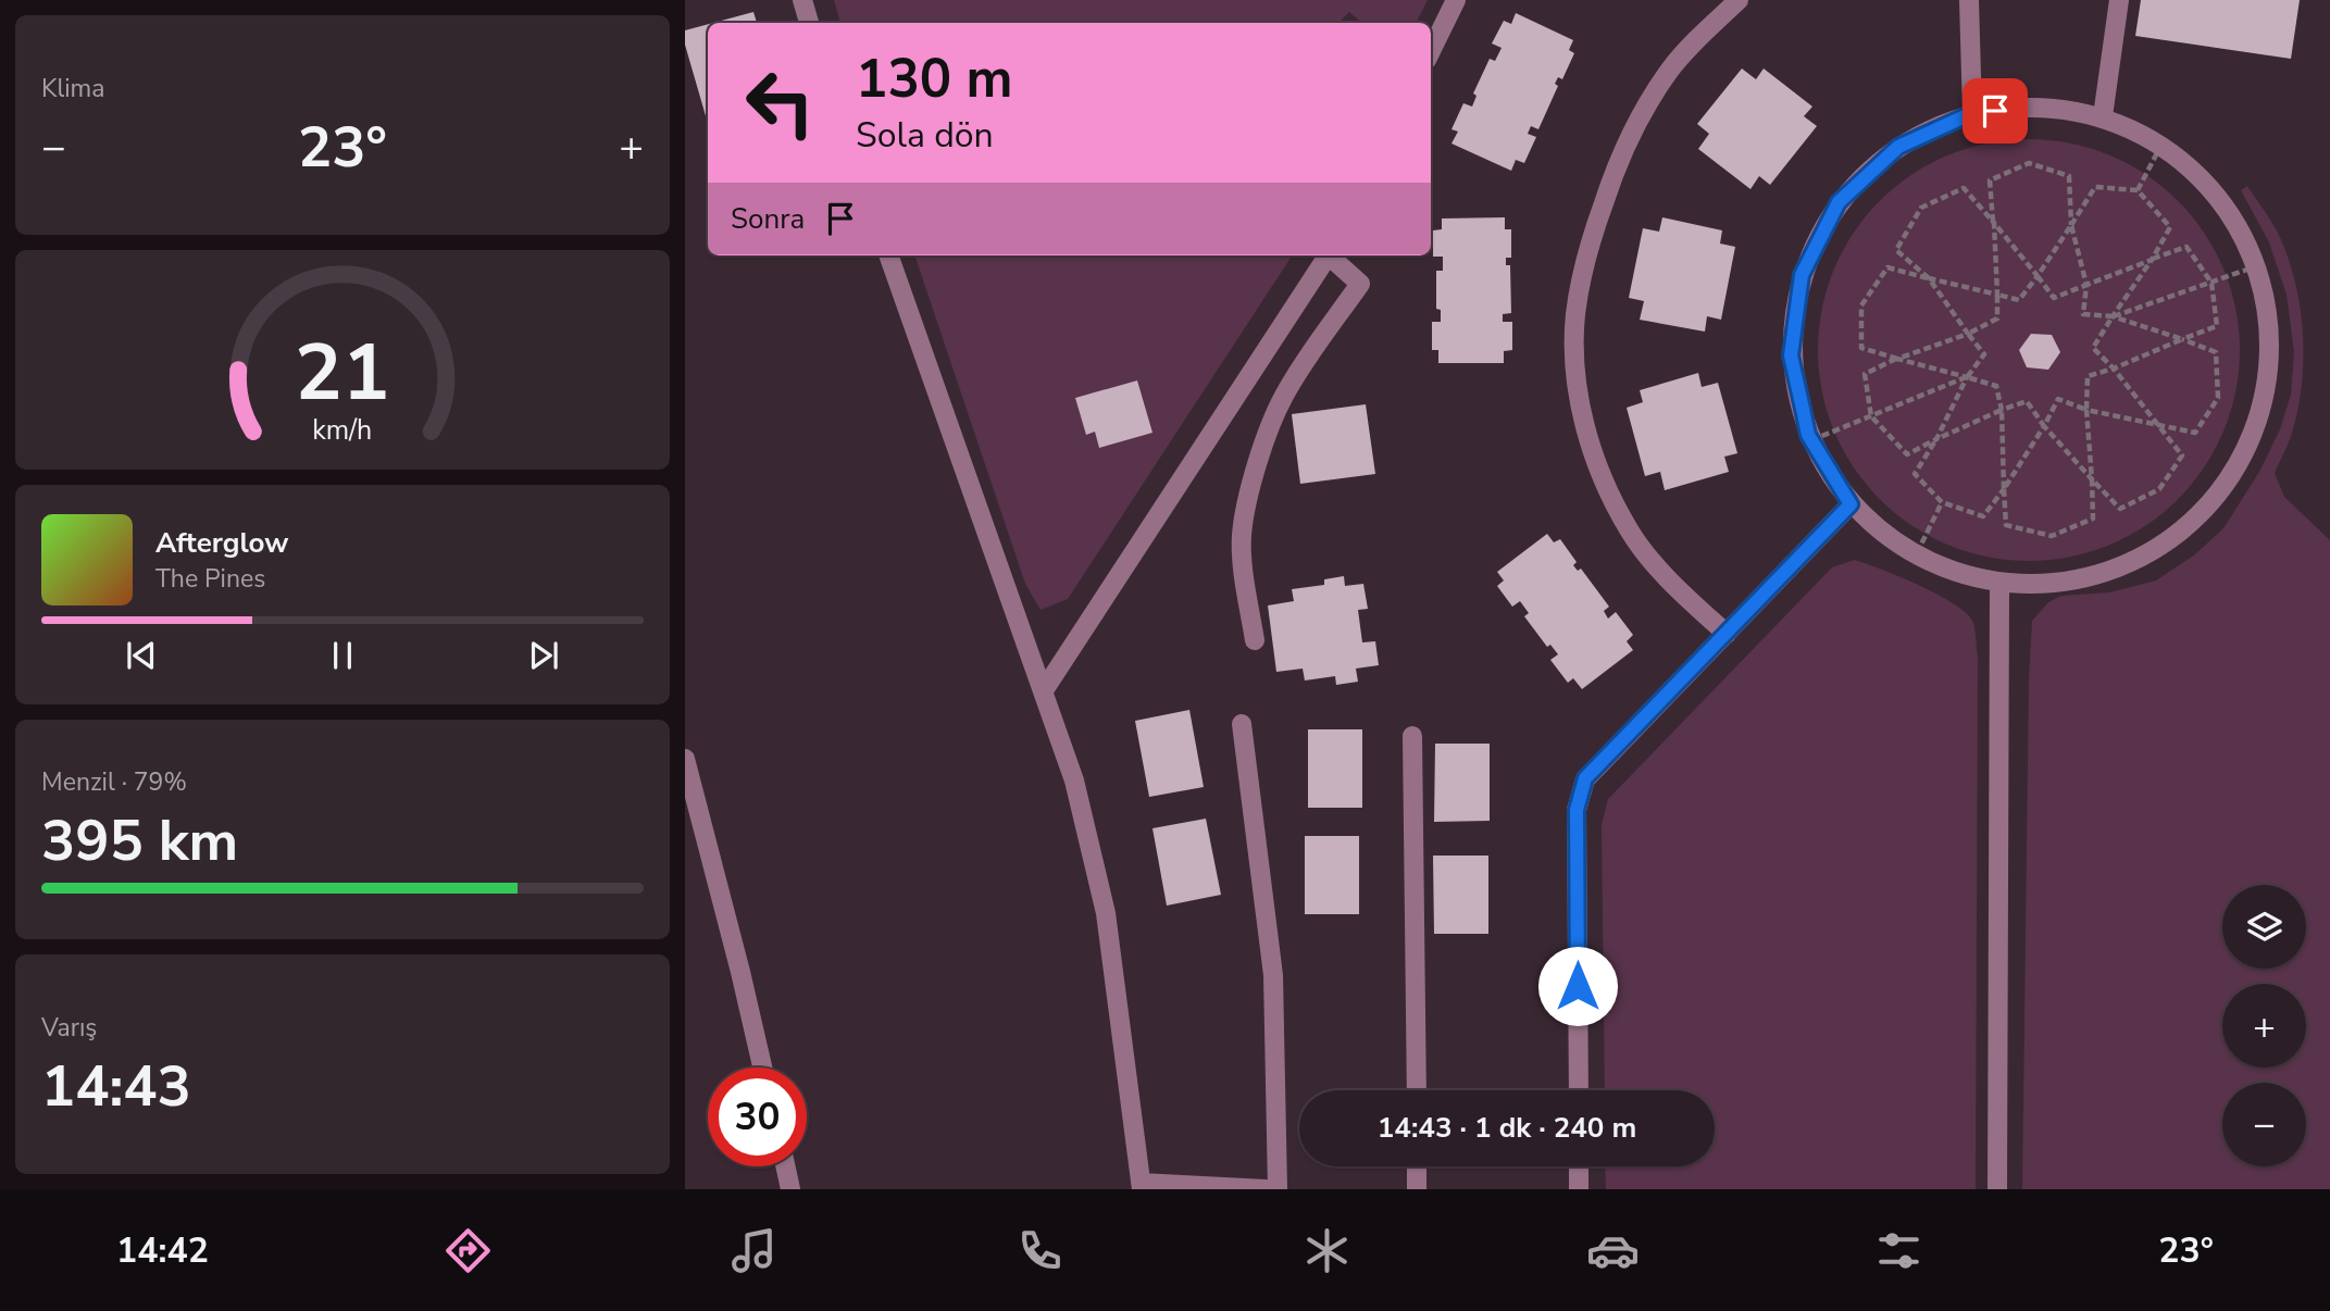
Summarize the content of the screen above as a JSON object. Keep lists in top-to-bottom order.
{
  "page": {
    "tile": [
      "Klima",
      ["Menzil · 79%", "395 km"],
      ["Varış", "14:43"]
    ],
    "turn": ["130 m", "Sola dön"],
    "heat": ["−", "23°", "+"],
    "then": "Sonra",
    "song": ["Afterglow", "The Pines"],
    "map_buttons": ["+", "−"],
    "limit": "30",
    "trip": "14:43 · 1 dk · 240 m",
    "tabs": ["14:42", "23°"],
    "gauge": ["21", "km/h"]
  }
}
